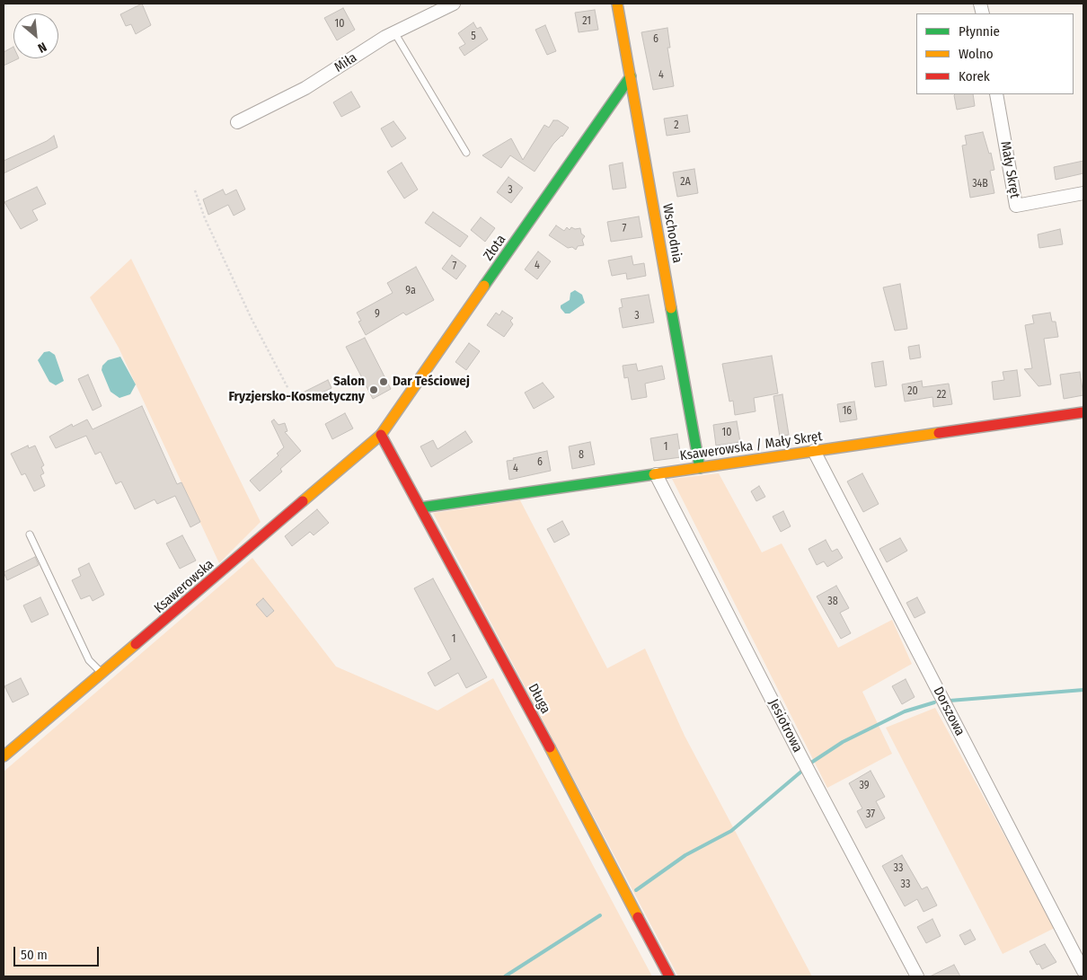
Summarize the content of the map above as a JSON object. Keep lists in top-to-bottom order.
{
  "streets": {
    "street": [
      "Miła",
      "Mały Skręt",
      "Wschodnia",
      "Złota",
      "Ksawerowska / Mały Skręt",
      "Ksawerowska",
      "Długa",
      "Dorszowa",
      "Jesiotrowa"
    ]
  },
  "crossings": [
    ["Wschodnia", "Złota"],
    ["Wschodnia", "Ksawerowska / Mały Skręt"],
    ["Złota", "Ksawerowska"],
    ["Złota", "Długa"],
    ["Ksawerowska / Mały Skręt", "Długa"],
    ["Ksawerowska / Mały Skręt", "Dorszowa"],
    ["Ksawerowska / Mały Skręt", "Jesiotrowa"],
    ["Ksawerowska", "Długa"]
  ],
  "places": ["Dar Teściowej", "Salon Fryzjersko-Kosmetyczny"],
  "house_numbers": [
    "21",
    "10",
    "5",
    "6",
    "4",
    "2",
    "2A",
    "34B",
    "3",
    "7",
    "4",
    "7",
    "9a",
    "9",
    "3",
    "20",
    "22",
    "16",
    "10",
    "1",
    "8",
    "6",
    "4",
    "38",
    "1",
    "39",
    "37",
    "33",
    "33"
  ],
  "legend": ["Płynnie", "Wolno", "Korek"],
  "scale_bar": "50 m",
  "north": "bottom right"
}
